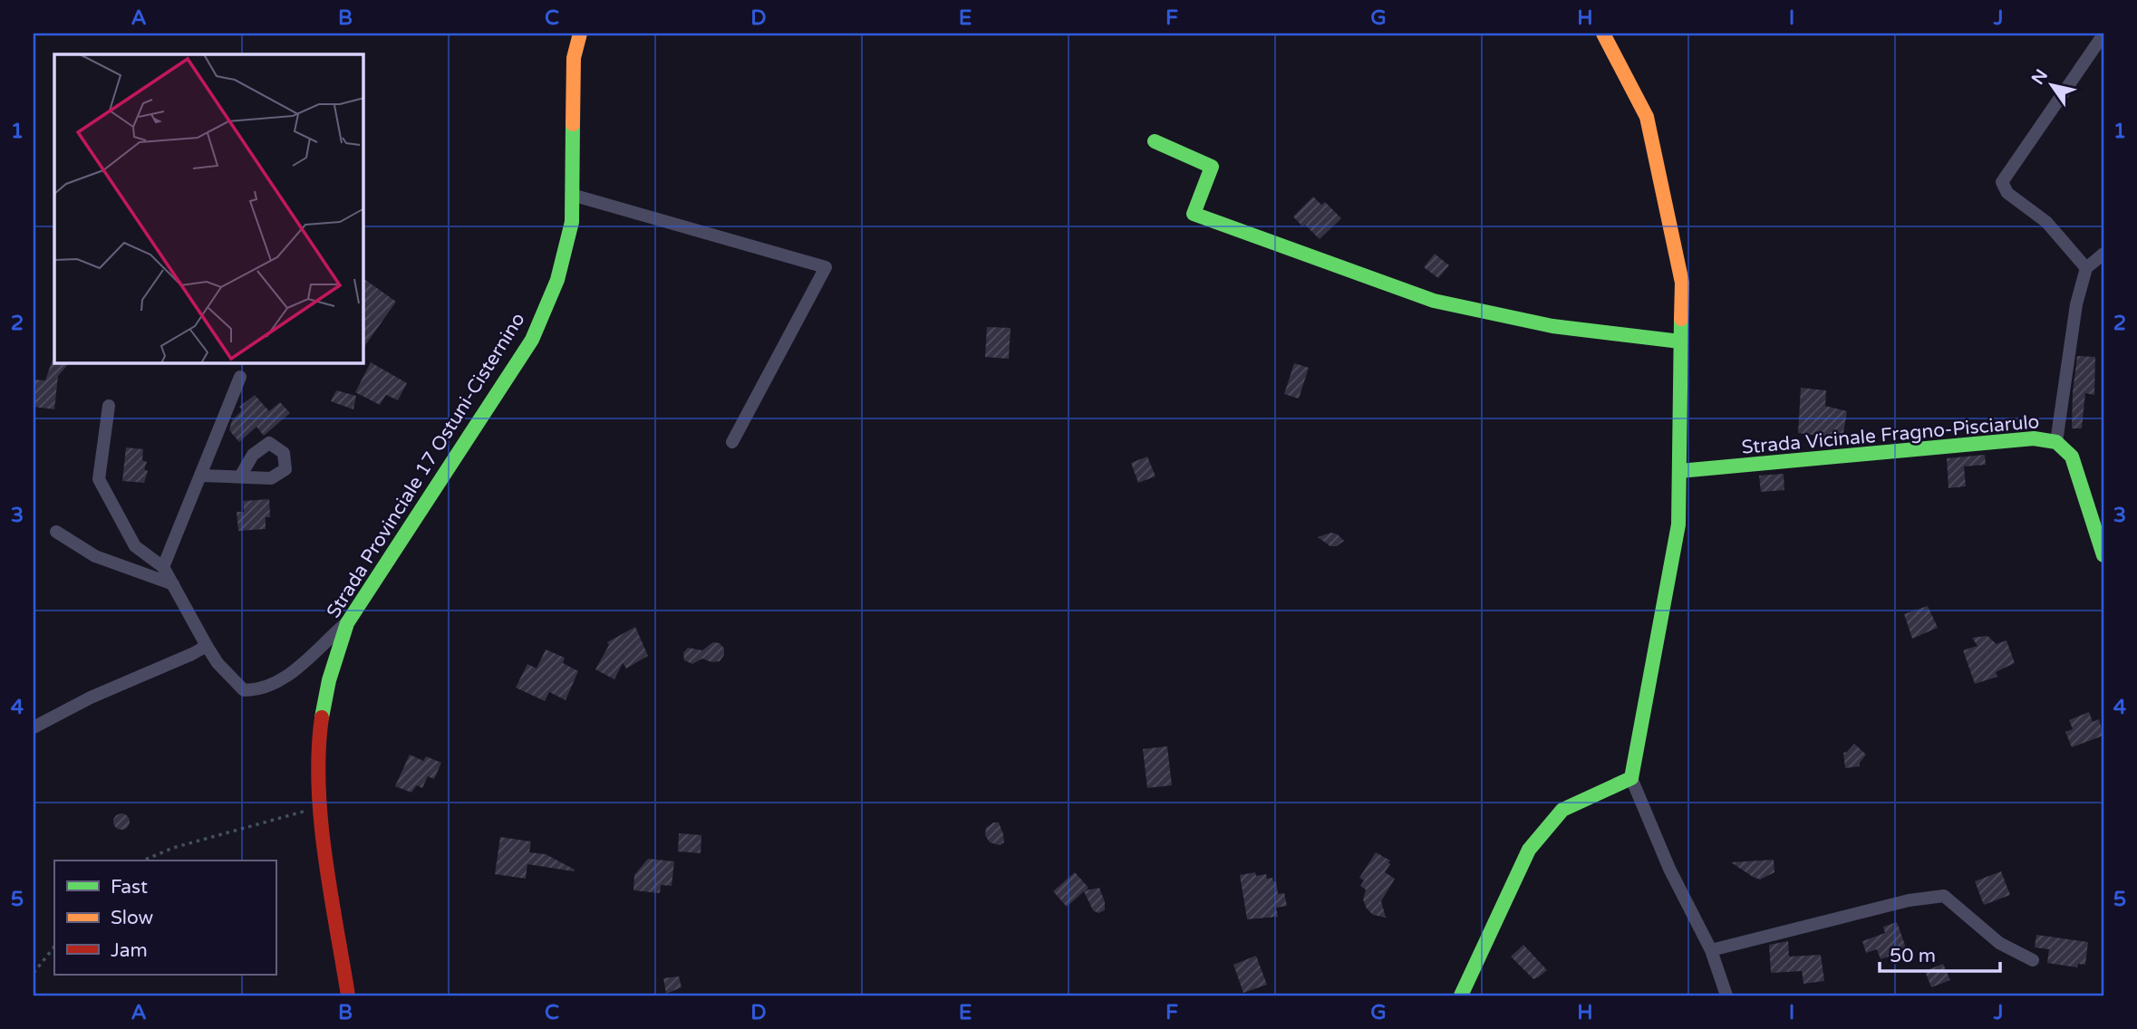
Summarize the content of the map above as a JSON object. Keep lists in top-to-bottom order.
{
  "streets": {
    "street": ["Strada Vicinale Fragno-Pisciarulo", "Strada Provinciale 17 Ostuni-Cisternino"]
  },
  "legend": ["Fast", "Slow", "Jam"],
  "scale_bar": "50 m",
  "north": "top left",
  "grid": {
    "columns": [
      "A",
      "B",
      "C",
      "D",
      "E",
      "F",
      "G",
      "H",
      "I",
      "J"
    ],
    "rows": [
      "1",
      "2",
      "3",
      "4",
      "5"
    ]
  }
}
